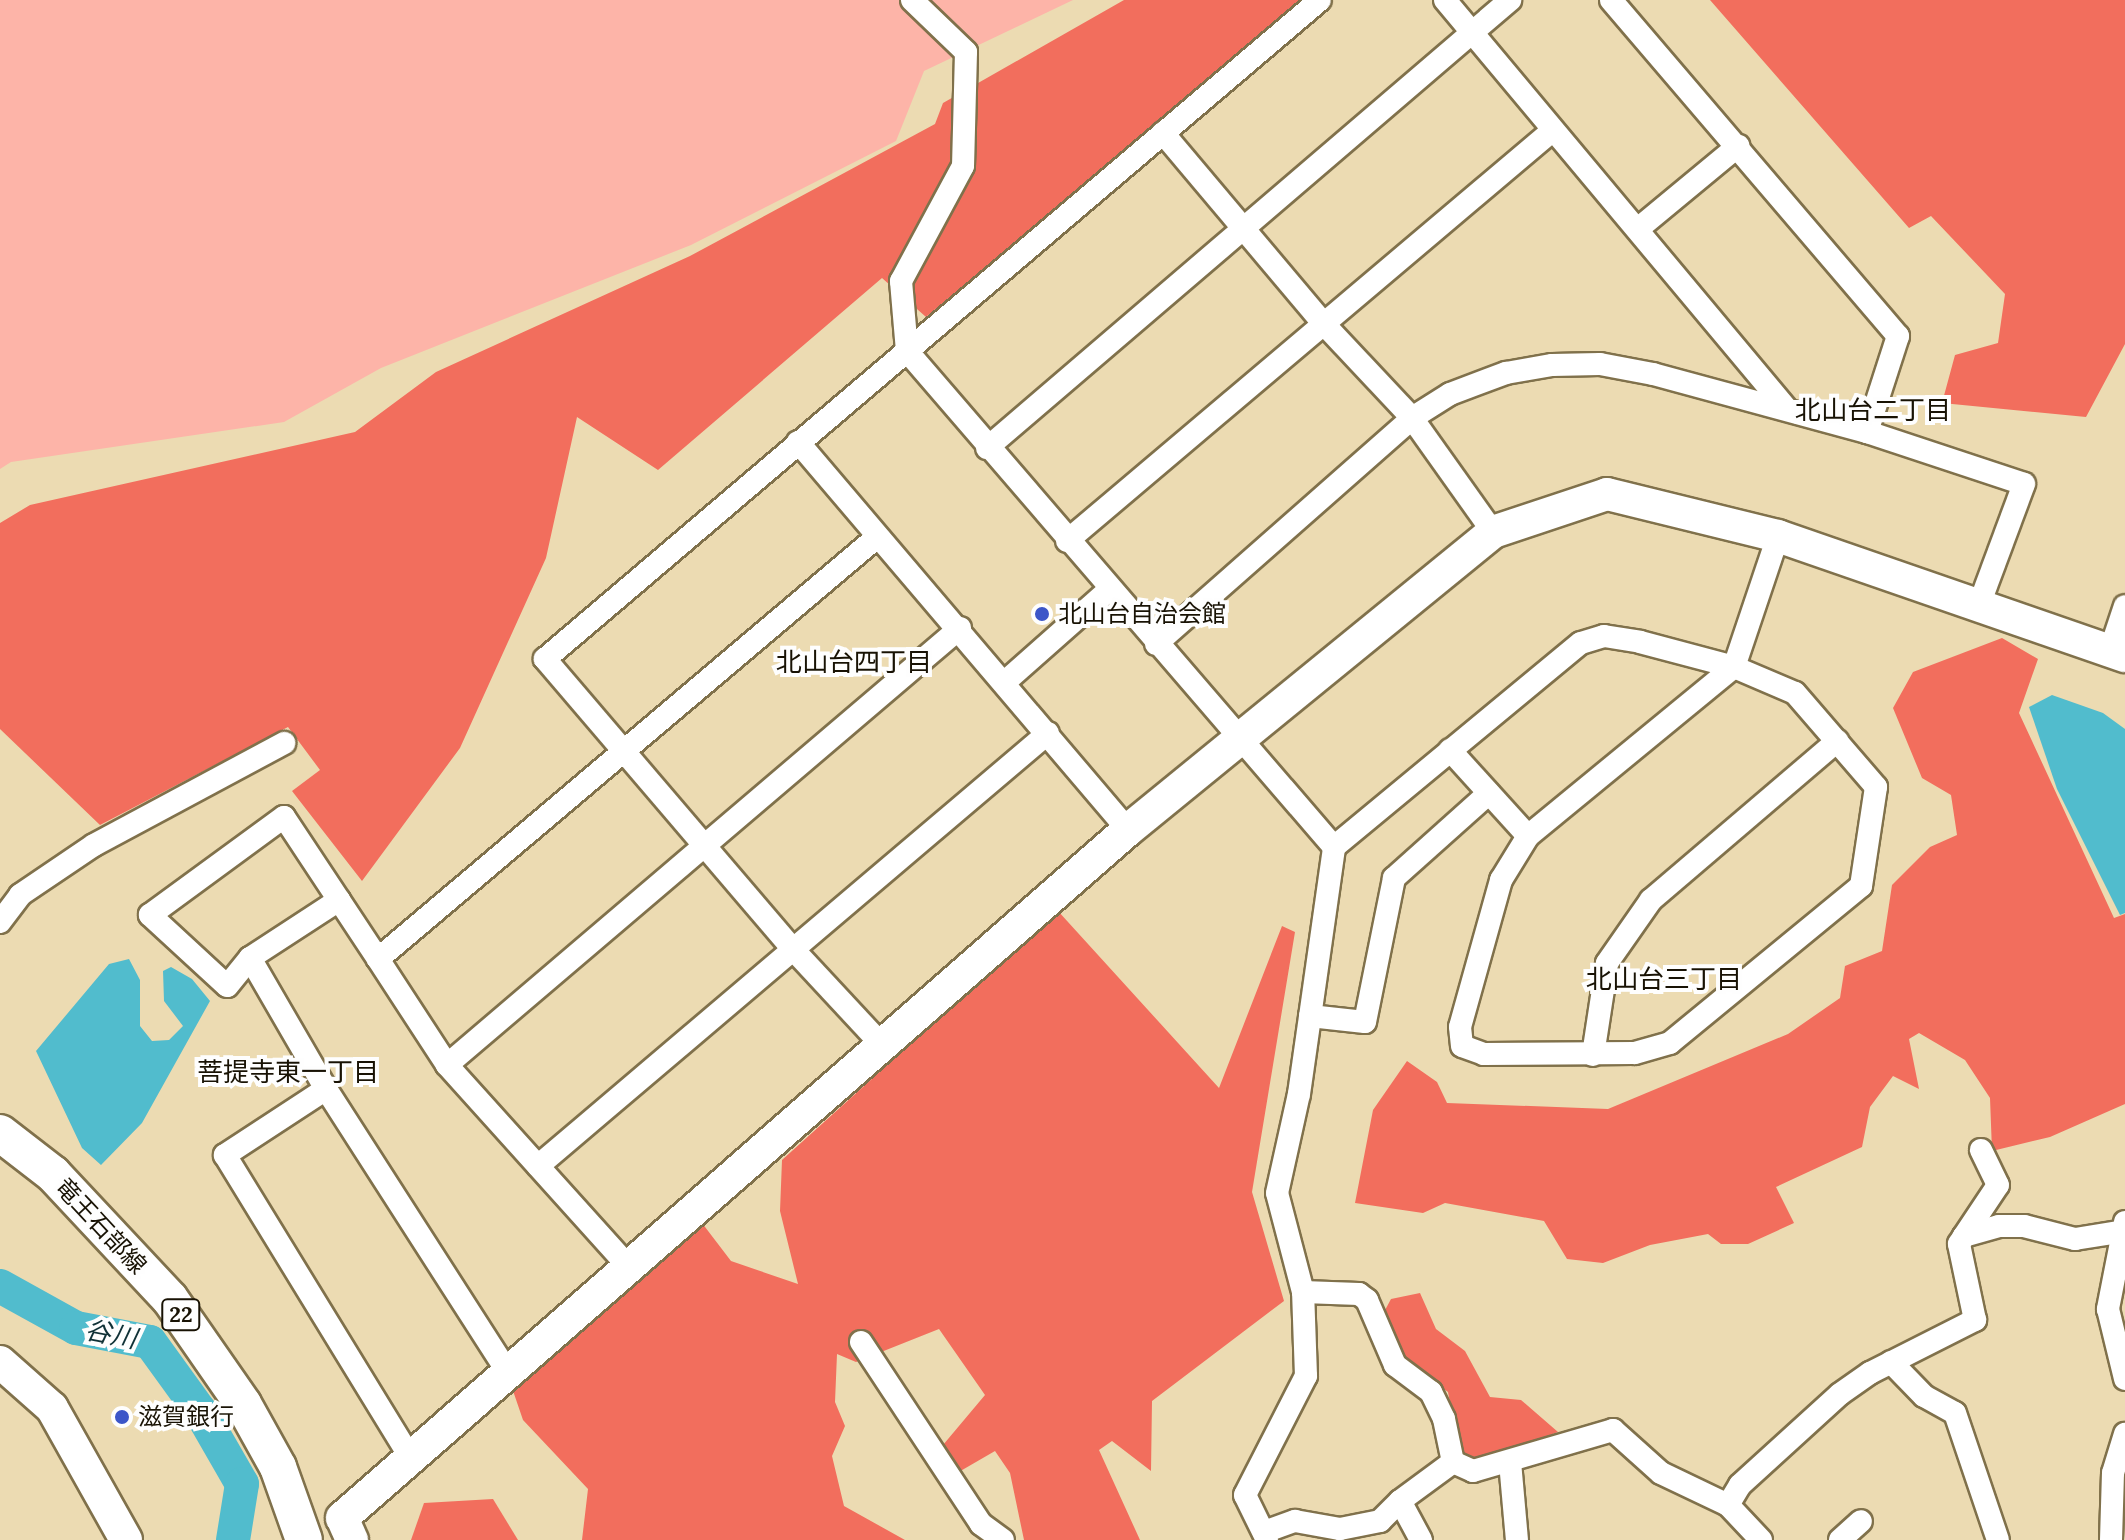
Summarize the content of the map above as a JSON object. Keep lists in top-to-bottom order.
{
  "streets": {
    "main road": ["竜王石部線", "22"]
  },
  "districts": [
    "北山台二丁目",
    "北山台四丁目",
    "北山台三丁目",
    "菩提寺東一丁目"
  ],
  "water": ["谷川"],
  "places": ["北山台自治会館", "滋賀銀行"]
}
